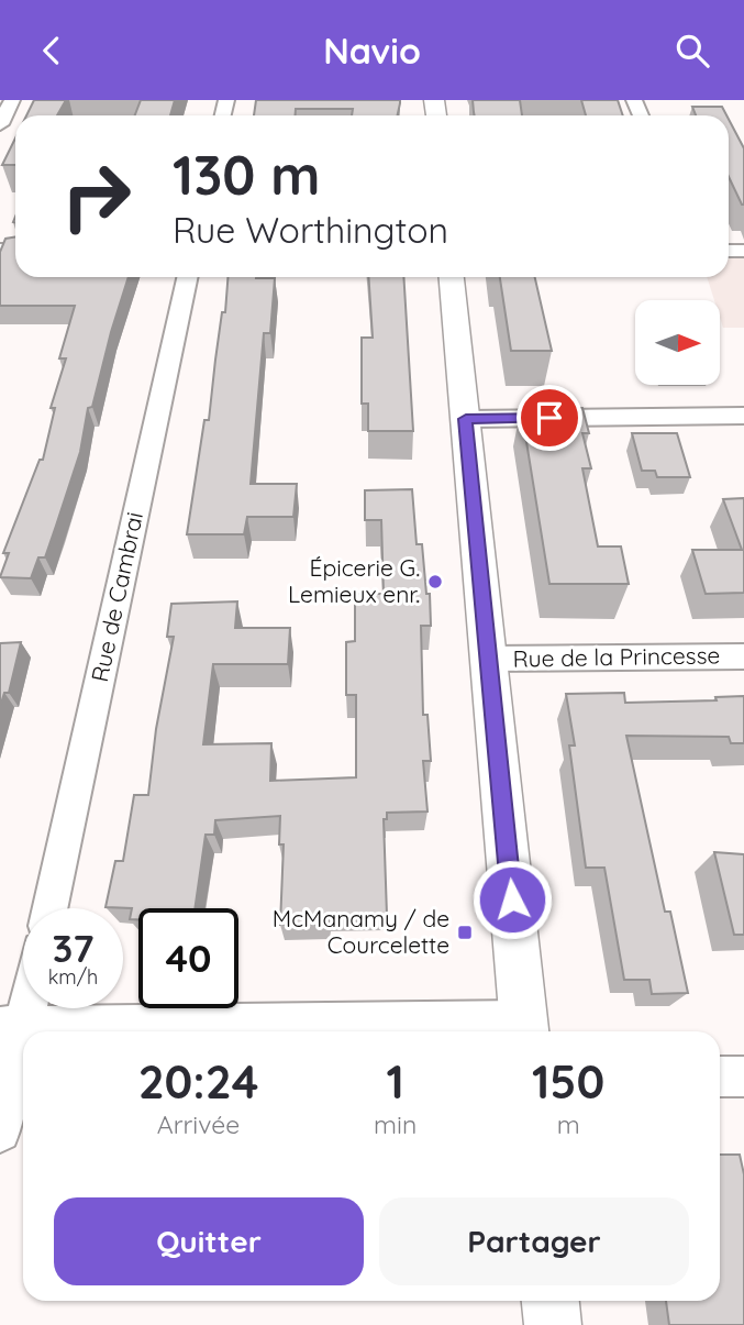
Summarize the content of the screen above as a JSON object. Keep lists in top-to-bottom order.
{
  "streets": {
    "street": ["Rue de Cambrai", "Rue de la Princesse"]
  },
  "places": {
    "other": ["Épicerie G. Lemieux enr."],
    "transit": ["McManamy / de Courcelette"]
  },
  "north": "right",
  "page": {
    "header": "Navio",
    "turn": ["130 m", "Rue Worthington"],
    "speed": "37 km/h",
    "limit": "40",
    "eta": [
      "20:24",
      "Arrivée",
      "1",
      "min",
      "150",
      "m"
    ],
    "buttons": ["Quitter", "Partager"]
  }
}
